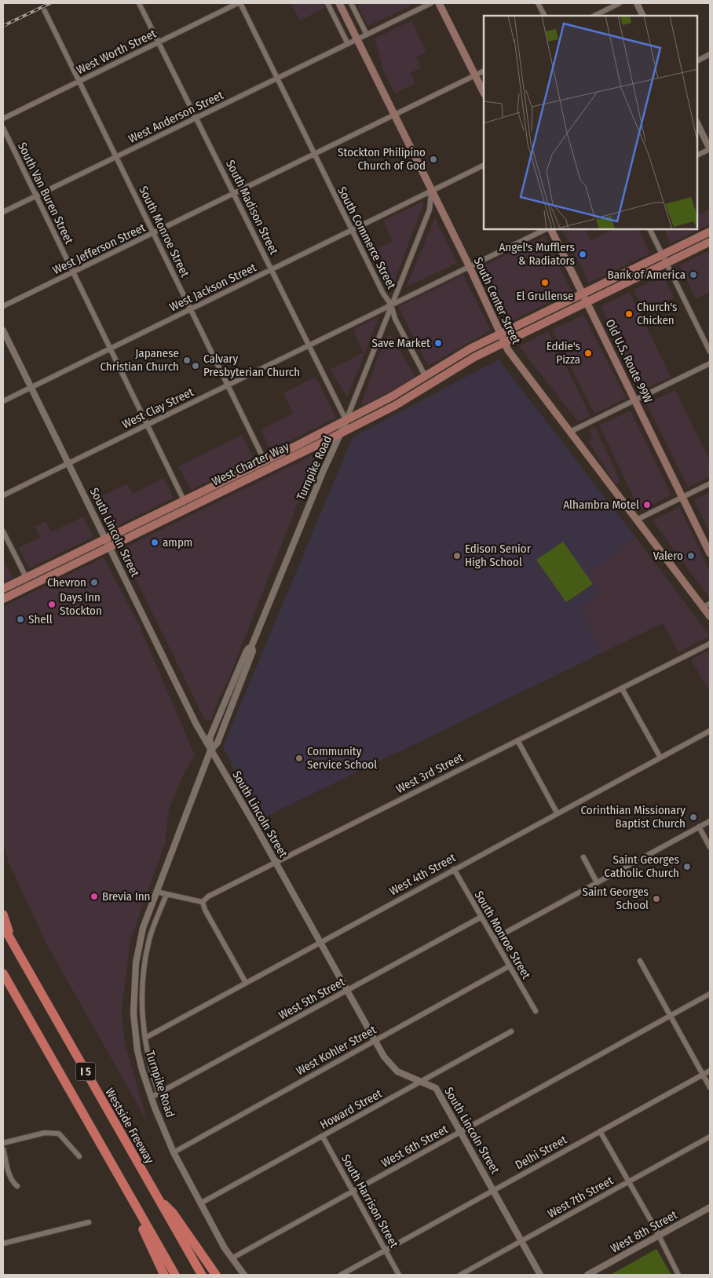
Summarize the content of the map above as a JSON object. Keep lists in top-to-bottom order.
{
  "streets": {
    "highway": ["I 5", "Westside Freeway"],
    "main road": ["South Center Street", "Old U.S. Route 99W", "West Charter Way"],
    "street": [
      "West Worth Street",
      "West Anderson Street",
      "South Van Buren Street",
      "South Madison Street",
      "South Monroe Street",
      "South Commerce Street",
      "West Jefferson Street",
      "West Jackson Street",
      "West Clay Street",
      "Turnpike Road",
      "South Lincoln Street",
      "West 3rd Street",
      "West 4th Street",
      "West 5th Street",
      "West Kohler Street",
      "Howard Street",
      "West 6th Street",
      "Delhi Street",
      "West 7th Street",
      "South Harrison Street",
      "West 8th Street"
    ]
  },
  "crossings": [
    ["West Worth Street", "South Madison Street"],
    ["West Worth Street", "South Monroe Street"],
    ["West Worth Street", "South Commerce Street"],
    ["West Anderson Street", "South Van Buren Street"],
    ["West Anderson Street", "South Madison Street"],
    ["West Anderson Street", "South Monroe Street"],
    ["West Anderson Street", "South Commerce Street"],
    ["West Anderson Street", "South Center Street"],
    ["South Van Buren Street", "West Jefferson Street"],
    ["South Van Buren Street", "West Jackson Street"],
    ["South Van Buren Street", "West Clay Street"],
    ["South Van Buren Street", "West Charter Way"],
    ["South Madison Street", "West Jefferson Street"],
    ["South Madison Street", "West Jackson Street"],
    ["South Madison Street", "West Clay Street"],
    ["South Madison Street", "West Charter Way"],
    ["South Madison Street", "Turnpike Road"],
    ["South Monroe Street", "West Jefferson Street"],
    ["South Monroe Street", "West Jackson Street"],
    ["South Monroe Street", "West Clay Street"],
    ["South Monroe Street", "West Charter Way"],
    ["South Monroe Street", "West 4th Street"],
    ["South Monroe Street", "West 5th Street"],
    ["South Monroe Street", "West Kohler Street"],
    ["South Commerce Street", "West Jefferson Street"],
    ["South Commerce Street", "West Jackson Street"],
    ["South Commerce Street", "West Clay Street"],
    ["South Commerce Street", "West Charter Way"],
    ["South Commerce Street", "Turnpike Road"],
    ["West Jefferson Street", "South Center Street"],
    ["West Jackson Street", "South Center Street"],
    ["West Jackson Street", "Turnpike Road"],
    ["West Jackson Street", "South Lincoln Street"],
    ["South Center Street", "West Clay Street"],
    ["South Center Street", "West Charter Way"],
    ["South Center Street", "Turnpike Road"],
    ["Old U.S. Route 99W", "West Charter Way"],
    ["West Clay Street", "Turnpike Road"],
    ["West Clay Street", "South Lincoln Street"],
    ["West Charter Way", "Turnpike Road"],
    ["West Charter Way", "South Lincoln Street"],
    ["Turnpike Road", "South Lincoln Street"],
    ["Turnpike Road", "West 5th Street"],
    ["Turnpike Road", "West Kohler Street"],
    ["Turnpike Road", "Howard Street"],
    ["Turnpike Road", "West 6th Street"],
    ["South Lincoln Street", "West 3rd Street"],
    ["South Lincoln Street", "West 4th Street"],
    ["South Lincoln Street", "West 5th Street"],
    ["South Lincoln Street", "West Kohler Street"],
    ["South Lincoln Street", "Howard Street"],
    ["South Lincoln Street", "West 6th Street"],
    ["South Lincoln Street", "Delhi Street"],
    ["South Lincoln Street", "West 7th Street"],
    ["Howard Street", "South Harrison Street"],
    ["West 6th Street", "South Harrison Street"],
    ["Delhi Street", "South Harrison Street"]
  ],
  "places": [
    "Stockton Philipino Church of God",
    "Angel's Mufflers & Radiators",
    "Bank of America",
    "El Grullense",
    "Church's Chicken",
    "Save Market",
    "Eddie's Pizza",
    "Japanese Christian Church",
    "Calvary Presbyterian Church",
    "Alhambra Motel",
    "ampm",
    "Edison Senior High School",
    "Valero",
    "Chevron",
    "Days Inn Stockton",
    "Shell",
    "Community Service School",
    "Corinthian Missionary Baptist Church",
    "Saint Georges Catholic Church",
    "Brevia Inn",
    "Saint Georges School"
  ]
}
